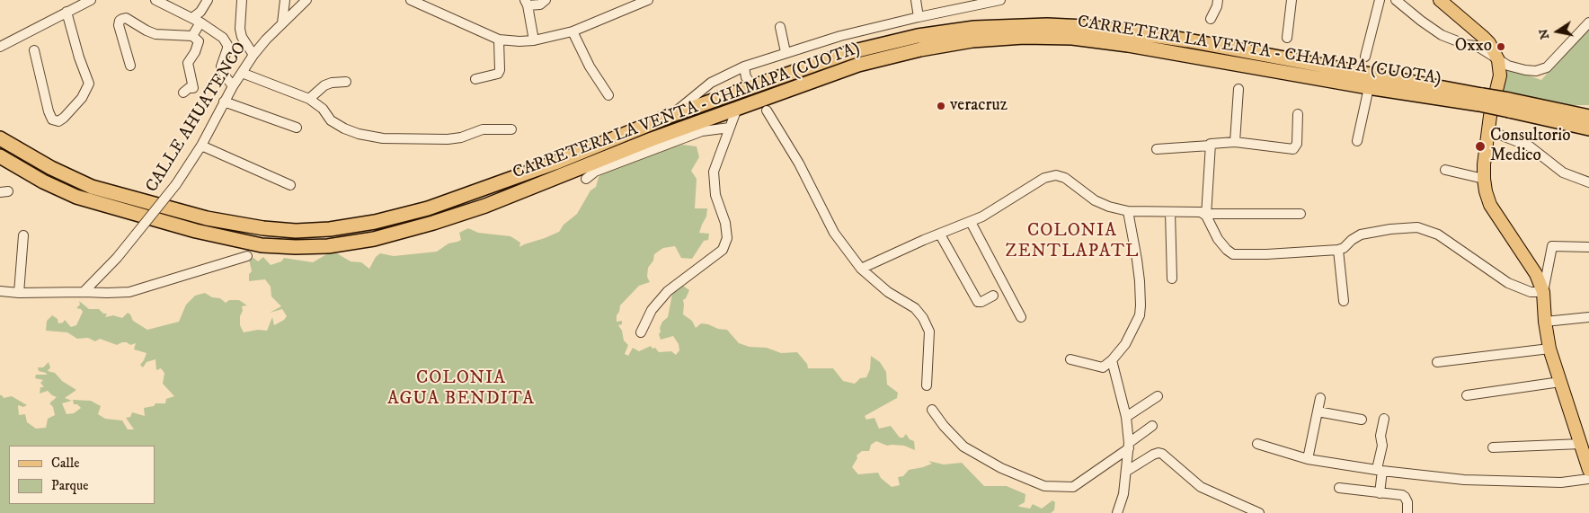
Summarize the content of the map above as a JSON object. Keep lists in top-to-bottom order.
{
  "streets": {
    "highway": ["CARRETERA LA VENTA - CHAMAPA (CUOTA)"],
    "street": ["CALLE AHUATENCO"]
  },
  "districts": ["COLONIA ZENTLAPATL", "COLONIA AGUA BENDITA"],
  "places": ["Oxxo", "veracruz", "Consultorio Medico"],
  "legend": ["Calle", "Parque"],
  "north": "left"
}
